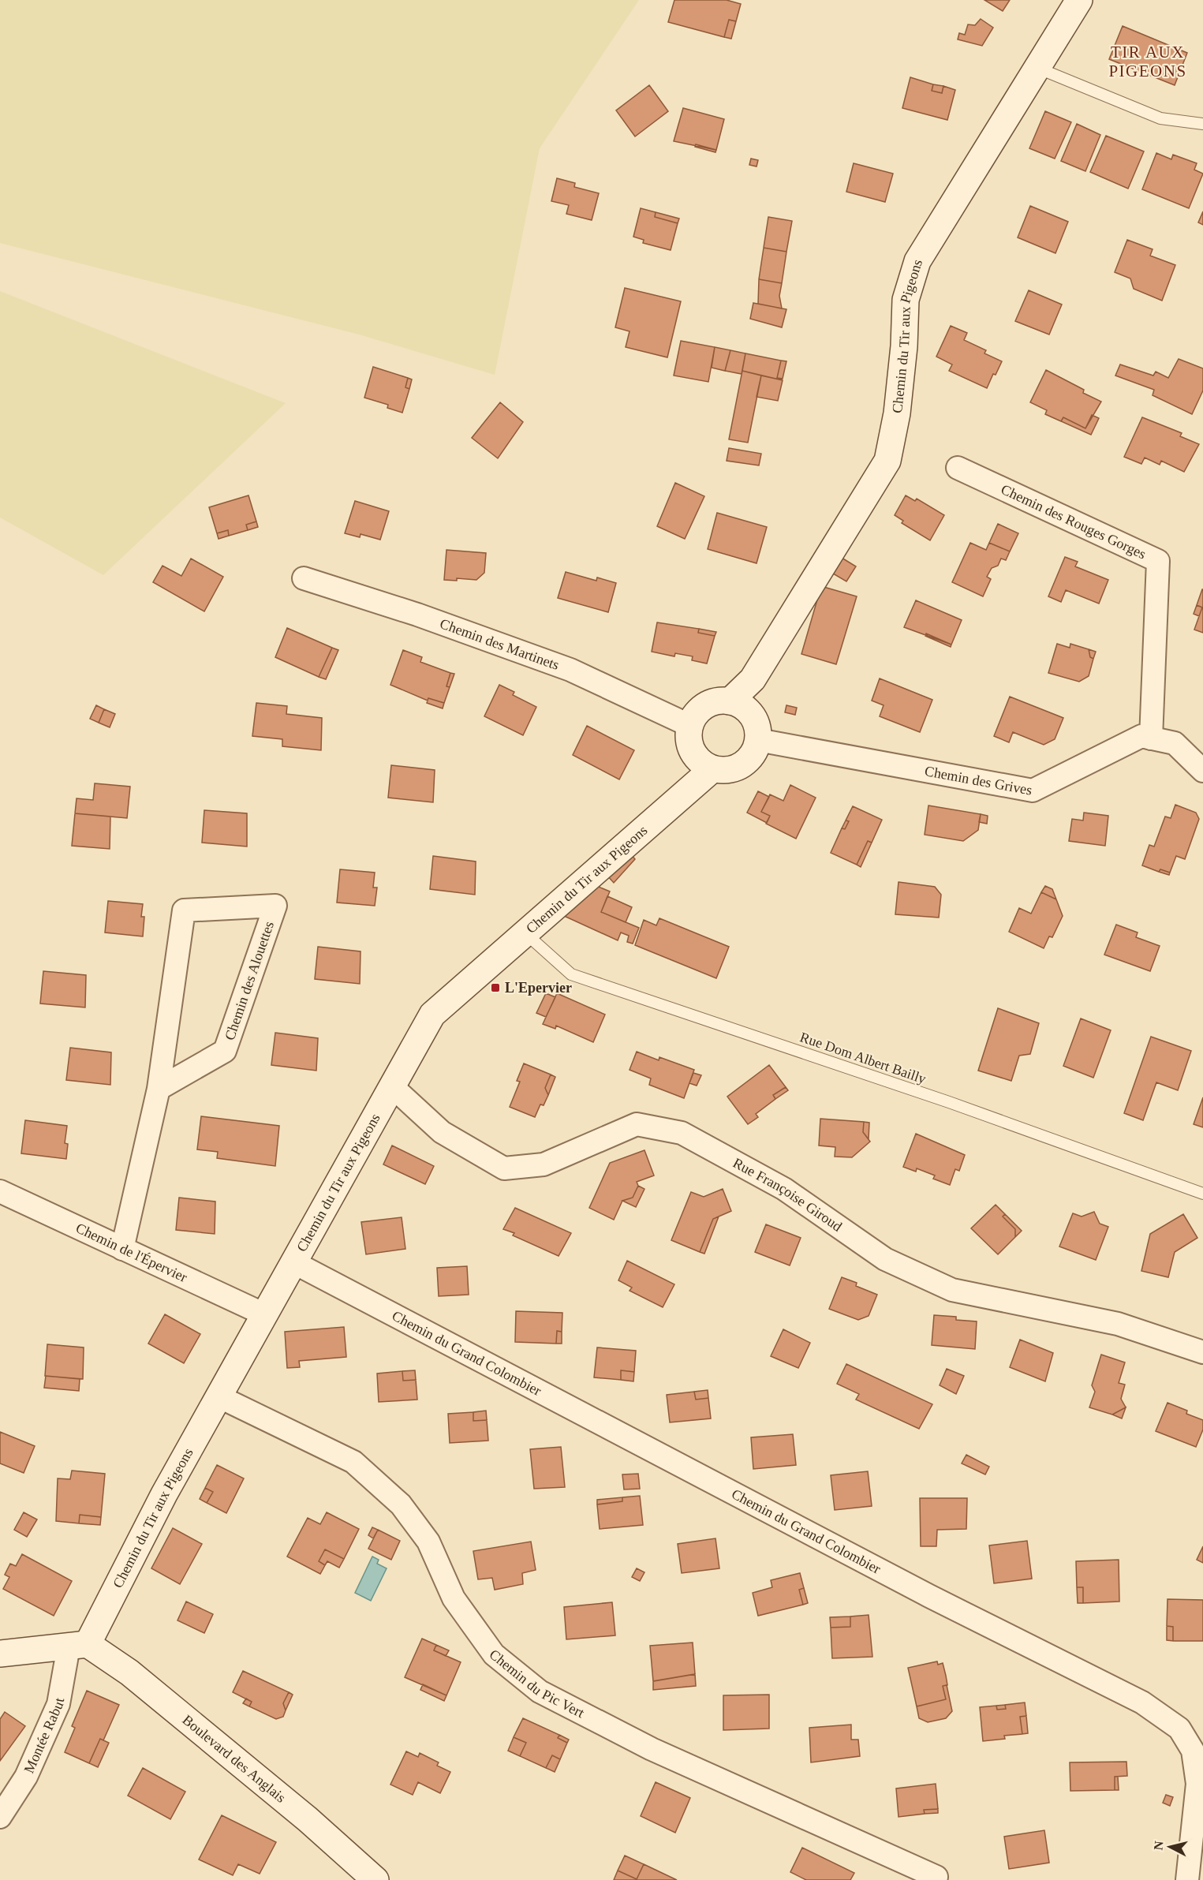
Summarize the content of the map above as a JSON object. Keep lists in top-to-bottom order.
{
  "streets": {
    "street": [
      "Chemin du Tir aux Pigeons",
      "Chemin des Rouges Gorges",
      "Chemin des Martinets",
      "Chemin des Grives",
      "Chemin des Alouettes",
      "Rue Françoise Giroud",
      "Chemin de l'Épervier",
      "Chemin du Grand Colombier",
      "Chemin du Pic Vert",
      "Montée Rabut",
      "Boulevard des Anglais"
    ],
    "lane": ["Rue Dom Albert Bailly"]
  },
  "crossings": [
    ["Chemin du Tir aux Pigeons", "Chemin des Martinets"],
    ["Chemin du Tir aux Pigeons", "Chemin des Grives"],
    ["Chemin du Tir aux Pigeons", "Rue Dom Albert Bailly"],
    ["Chemin du Tir aux Pigeons", "Rue Françoise Giroud"],
    ["Chemin du Tir aux Pigeons", "Chemin de l'Épervier"],
    ["Chemin du Tir aux Pigeons", "Chemin du Grand Colombier"],
    ["Chemin du Tir aux Pigeons", "Chemin du Pic Vert"],
    ["Chemin du Tir aux Pigeons", "Montée Rabut"],
    ["Chemin du Tir aux Pigeons", "Boulevard des Anglais"],
    ["Chemin des Rouges Gorges", "Chemin des Grives"],
    ["Chemin des Martinets", "Chemin des Grives"],
    ["Chemin des Alouettes", "Chemin de l'Épervier"],
    ["Montée Rabut", "Boulevard des Anglais"]
  ],
  "districts": ["TIR AUX PIGEONS"],
  "places": {
    "transit": ["L'Epervier"]
  },
  "north": "left"
}
